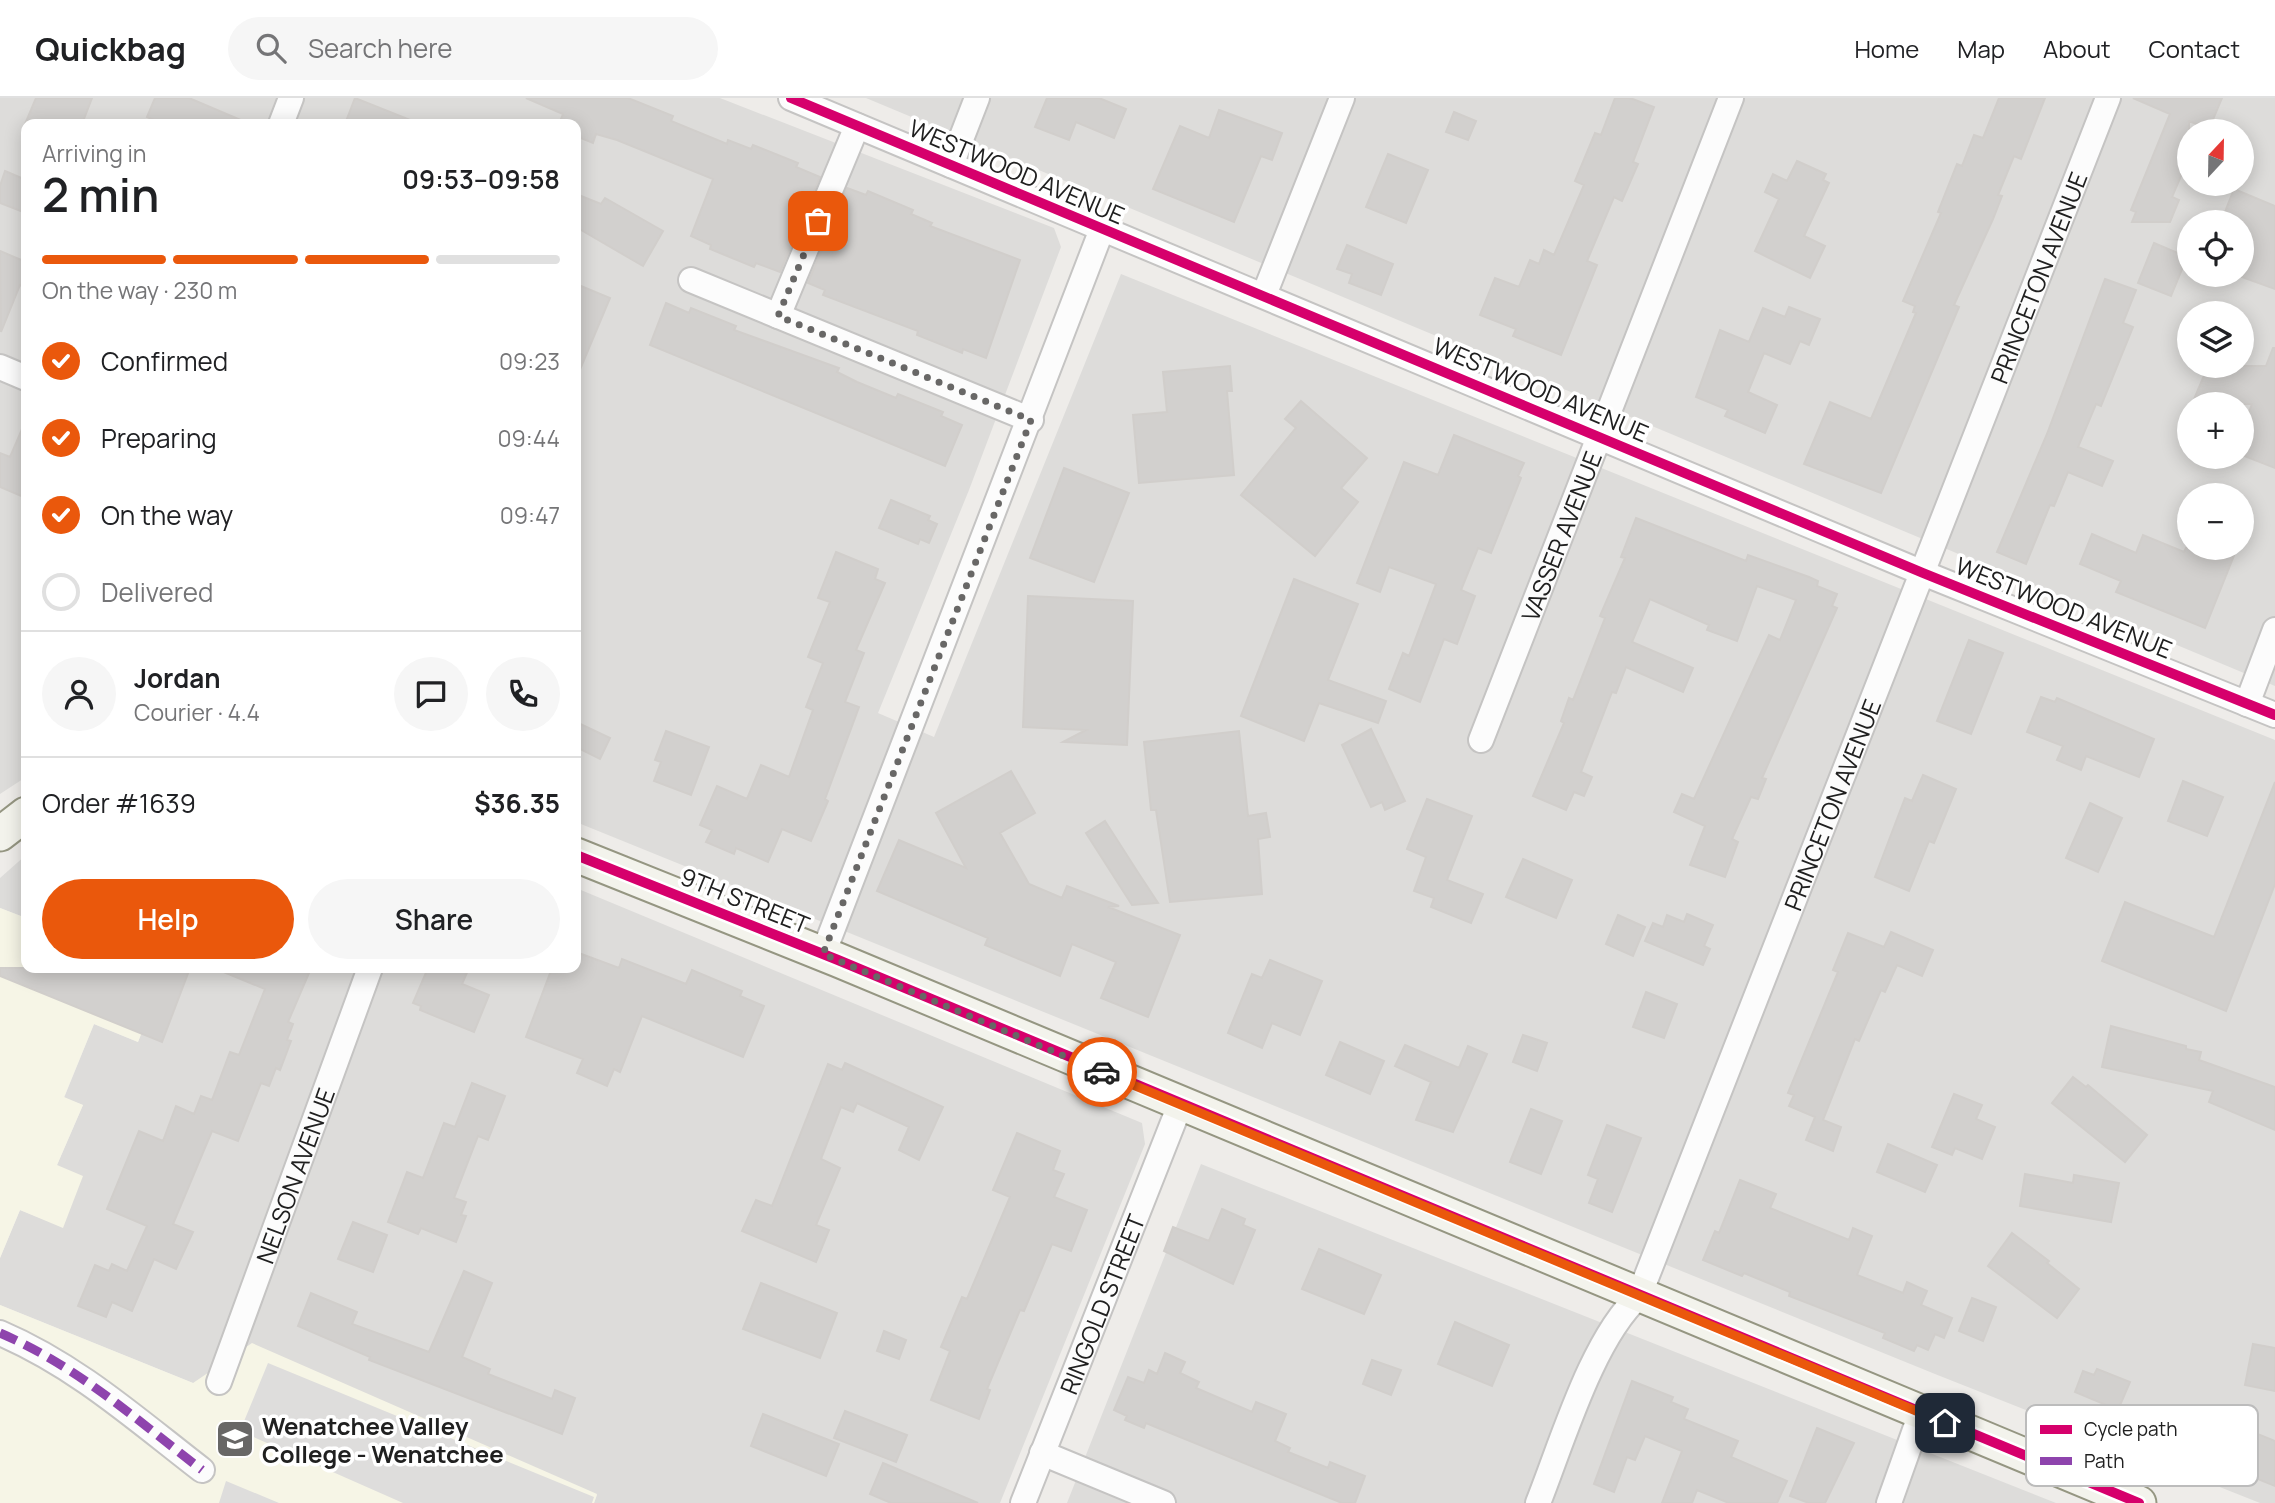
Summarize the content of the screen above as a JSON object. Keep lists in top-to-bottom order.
{
  "streets": {
    "street": [
      "WESTWOOD AVENUE",
      "PRINCETON AVENUE",
      "VASSER AVENUE",
      "9TH STREET",
      "NELSON AVENUE",
      "RINGOLD STREET"
    ]
  },
  "crossings": [
    ["WESTWOOD AVENUE", "PRINCETON AVENUE"],
    ["WESTWOOD AVENUE", "VASSER AVENUE"],
    ["PRINCETON AVENUE", "9TH STREET"],
    ["9TH STREET", "RINGOLD STREET"]
  ],
  "places": {
    "school or university": ["Wenatchee Valley College - Wenatchee"]
  },
  "legend": ["Cycle path", "Path"],
  "north": "top",
  "page": {
    "header": "Quickbag",
    "search": "Search here",
    "nav": [
      "Home",
      "Map",
      "About",
      "Contact"
    ],
    "map_buttons": ["+", "−"],
    "heading": ["2 min", "Arriving in", "09:53–09:58"],
    "panel": [
      "Jordan",
      "Courier · 4.4",
      "Order #1639",
      "$36.35"
    ],
    "bar": "On the way · 230 m",
    "list": [
      ["Confirmed", "09:23"],
      ["Preparing", "09:44"],
      ["On the way", "09:47"],
      "Delivered"
    ],
    "buttons": ["Help", "Share"]
  }
}
